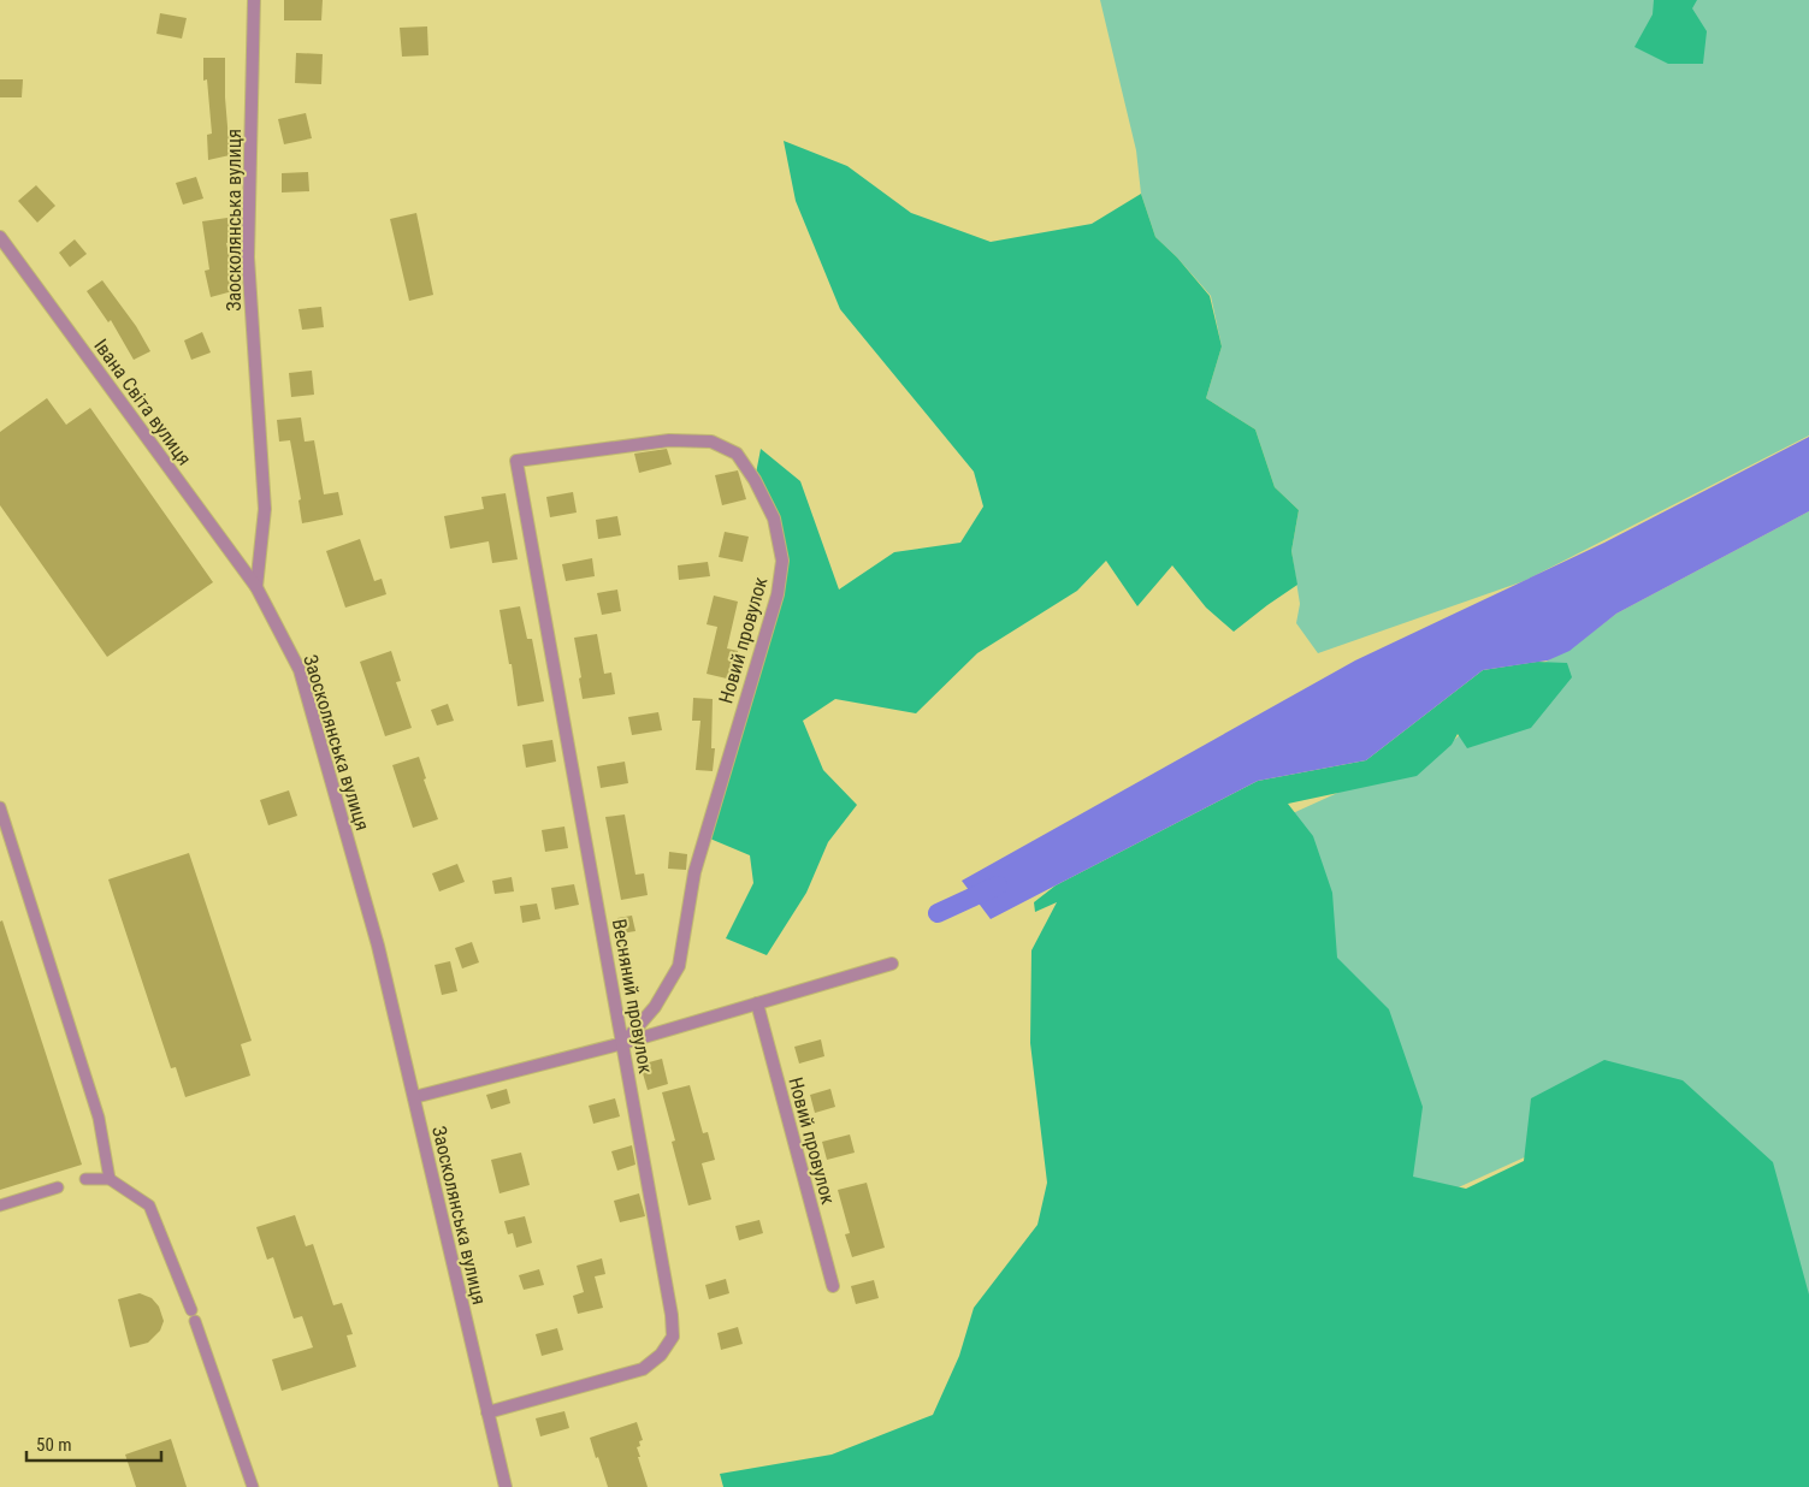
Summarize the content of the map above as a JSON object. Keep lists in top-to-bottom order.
{
  "streets": {
    "street": [
      "Заосколянська вулиця",
      "Івана Світа вулиця",
      "Новий провулок",
      "Весняний провулок"
    ]
  },
  "crossings": [
    ["Заосколянська вулиця", "Івана Світа вулиця"],
    ["Заосколянська вулиця", "Весняний провулок"],
    ["Новий провулок", "Весняний провулок"]
  ],
  "scale_bar": "50 m"
}
